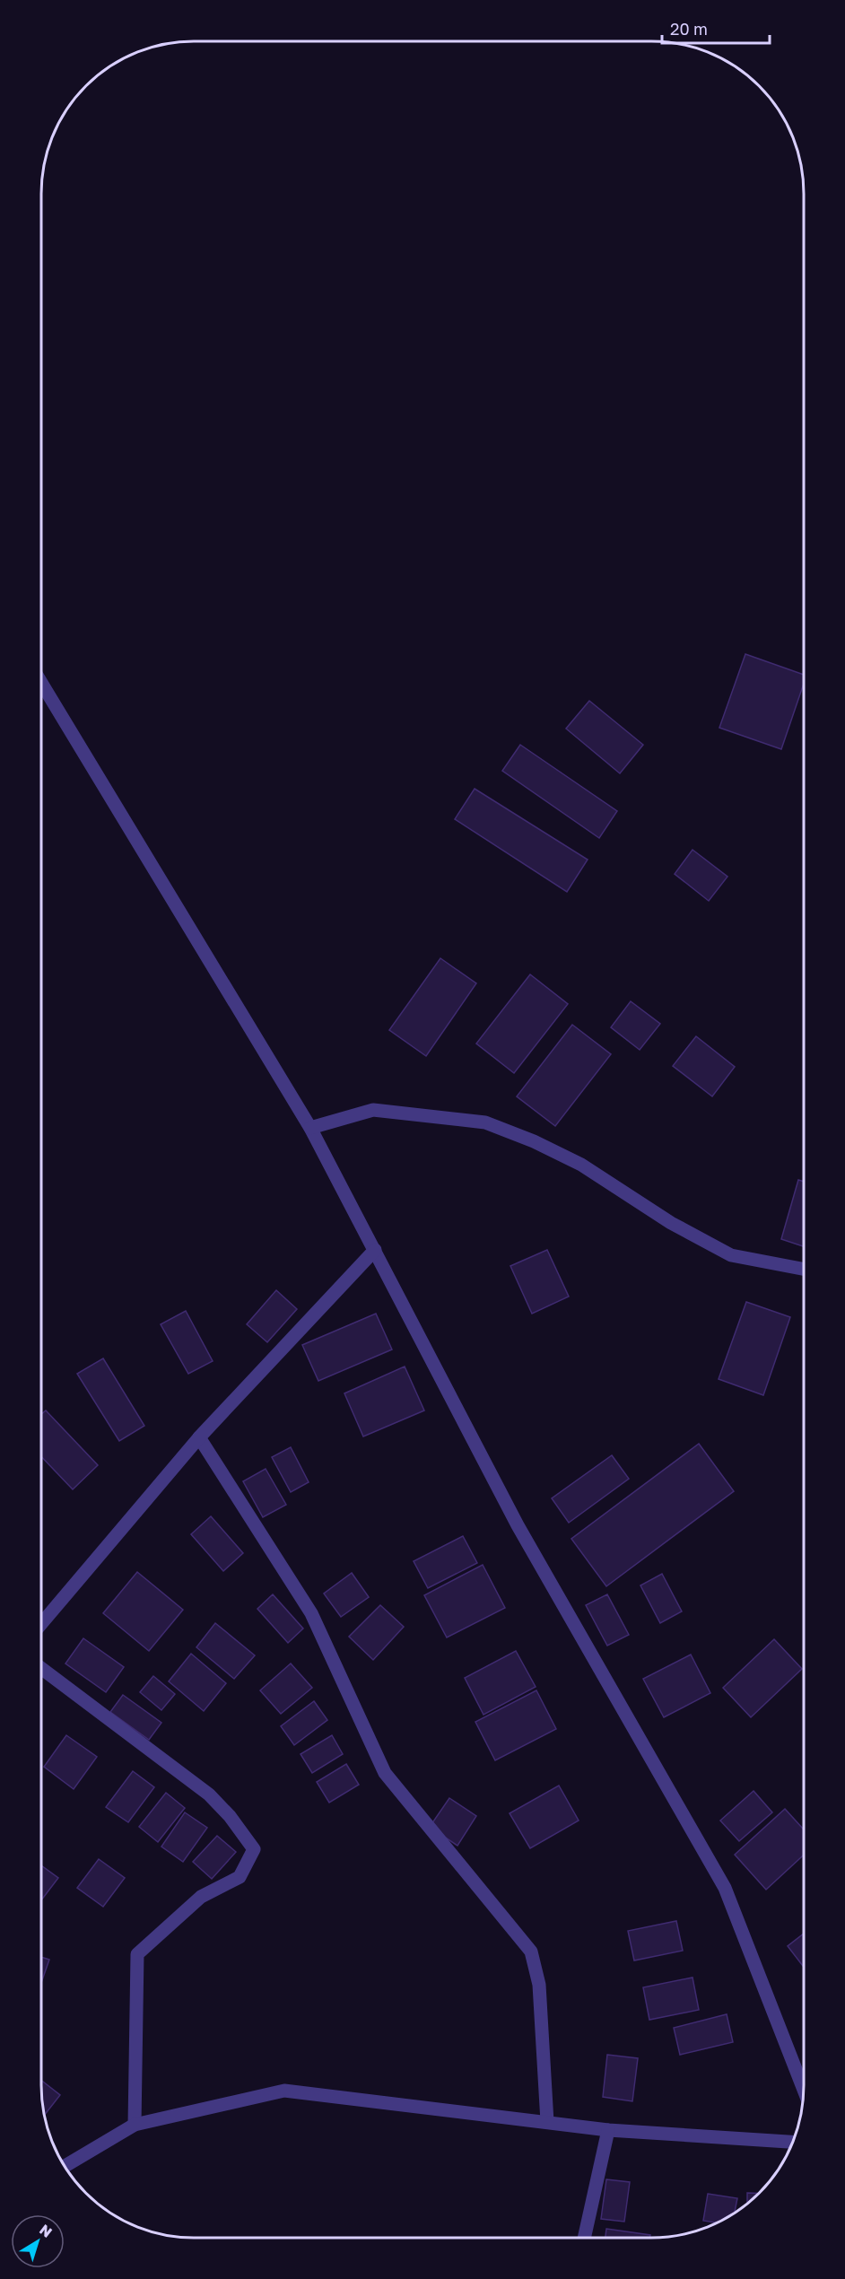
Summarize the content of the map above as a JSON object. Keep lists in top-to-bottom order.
{
  "scale_bar": "20 m",
  "north": "top right"
}
